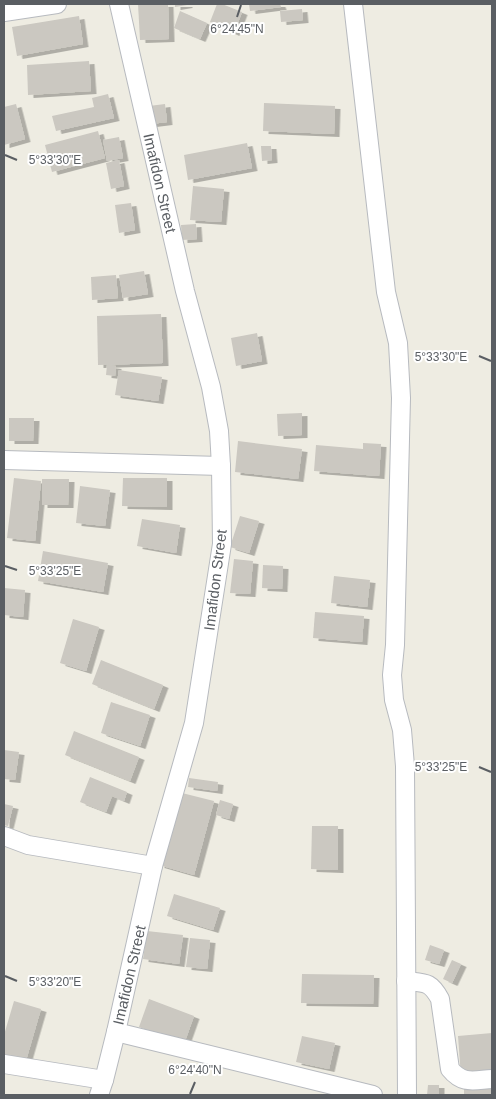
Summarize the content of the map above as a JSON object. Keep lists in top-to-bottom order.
{
  "streets": {
    "street": ["Imafidon Street"]
  },
  "coordinates": [
    "6°24'45\"N",
    "5°33'30\"E",
    "5°33'25\"E",
    "5°33'20\"E",
    "6°24'40\"N"
  ]
}
